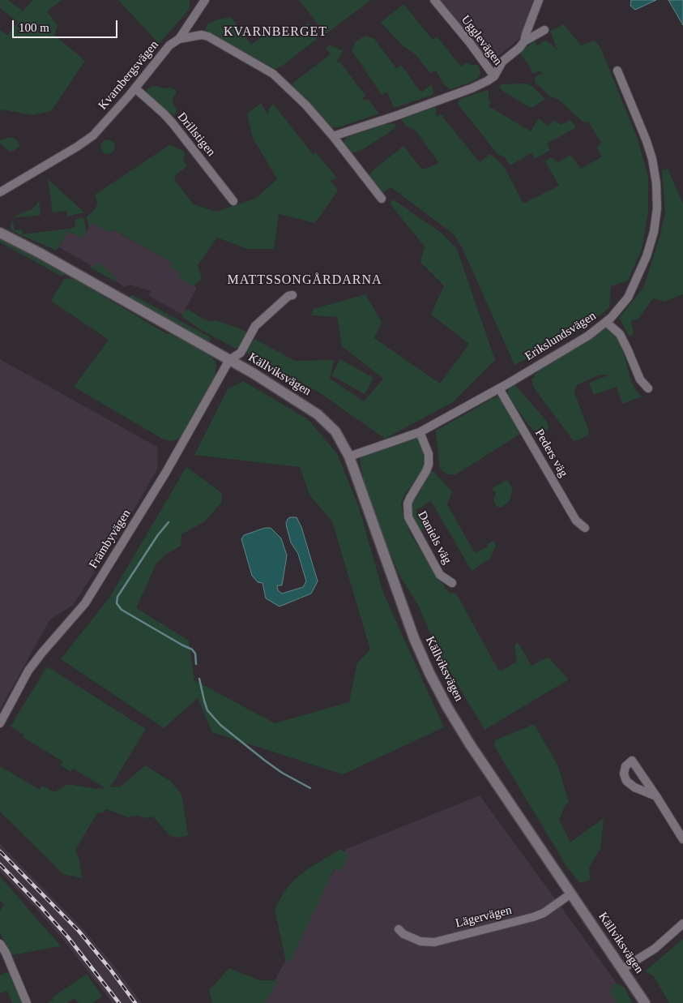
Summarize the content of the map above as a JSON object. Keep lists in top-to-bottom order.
{
  "streets": {
    "street": [
      "Ugglevägen",
      "Kvarnbergsvägen",
      "Drillstigen",
      "Erikslundsvägen",
      "Källviksvägen",
      "Peders väg",
      "Daniels väg",
      "Främbyvägen",
      "Lägervägen"
    ]
  },
  "crossings": [
    ["Kvarnbergsvägen", "Drillstigen"],
    ["Erikslundsvägen", "Källviksvägen"],
    ["Erikslundsvägen", "Peders väg"],
    ["Erikslundsvägen", "Daniels väg"],
    ["Källviksvägen", "Främbyvägen"],
    ["Källviksvägen", "Lägervägen"]
  ],
  "districts": ["KVARNBERGET", "MATTSSONGÅRDARNA"],
  "scale_bar": "100 m"
}
